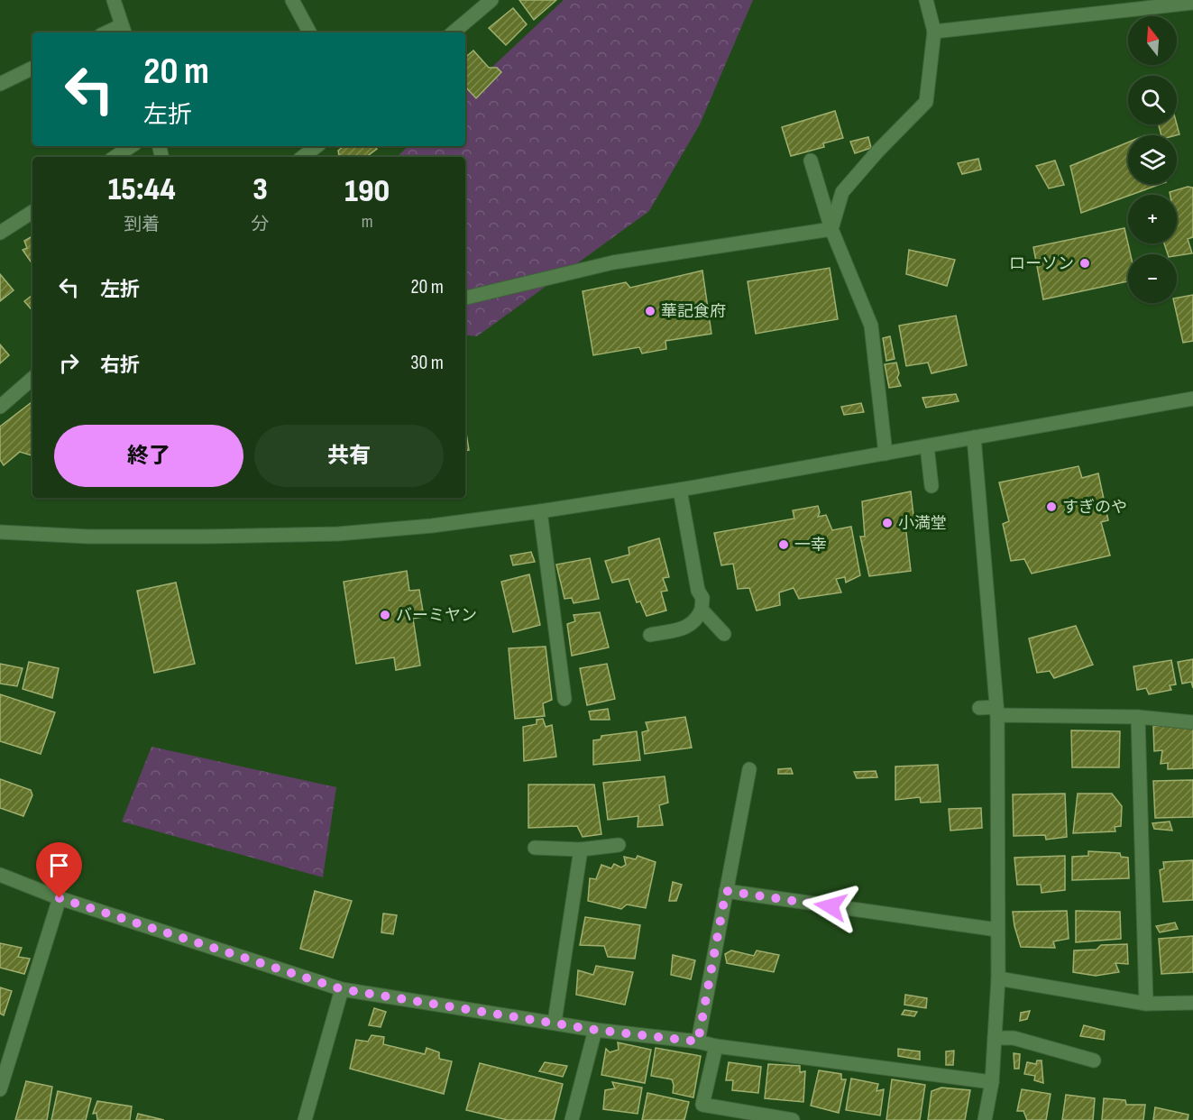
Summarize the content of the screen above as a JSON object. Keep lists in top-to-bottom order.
{
  "places": [
    "ローソン",
    "華記食府",
    "すぎのや",
    "小満堂",
    "一幸",
    "バーミヤン"
  ],
  "north": "top",
  "page": {
    "map_buttons": ["+", "−"],
    "turn": ["20 m", "左折"],
    "eta": [
      "15:44",
      "到着",
      "3",
      "分",
      "190",
      "m"
    ],
    "list": [
      {
        "name": "左折",
        "value": "20 m"
      },
      {
        "name": "右折",
        "value": "30 m"
      }
    ],
    "buttons": ["終了", "共有"]
  }
}
